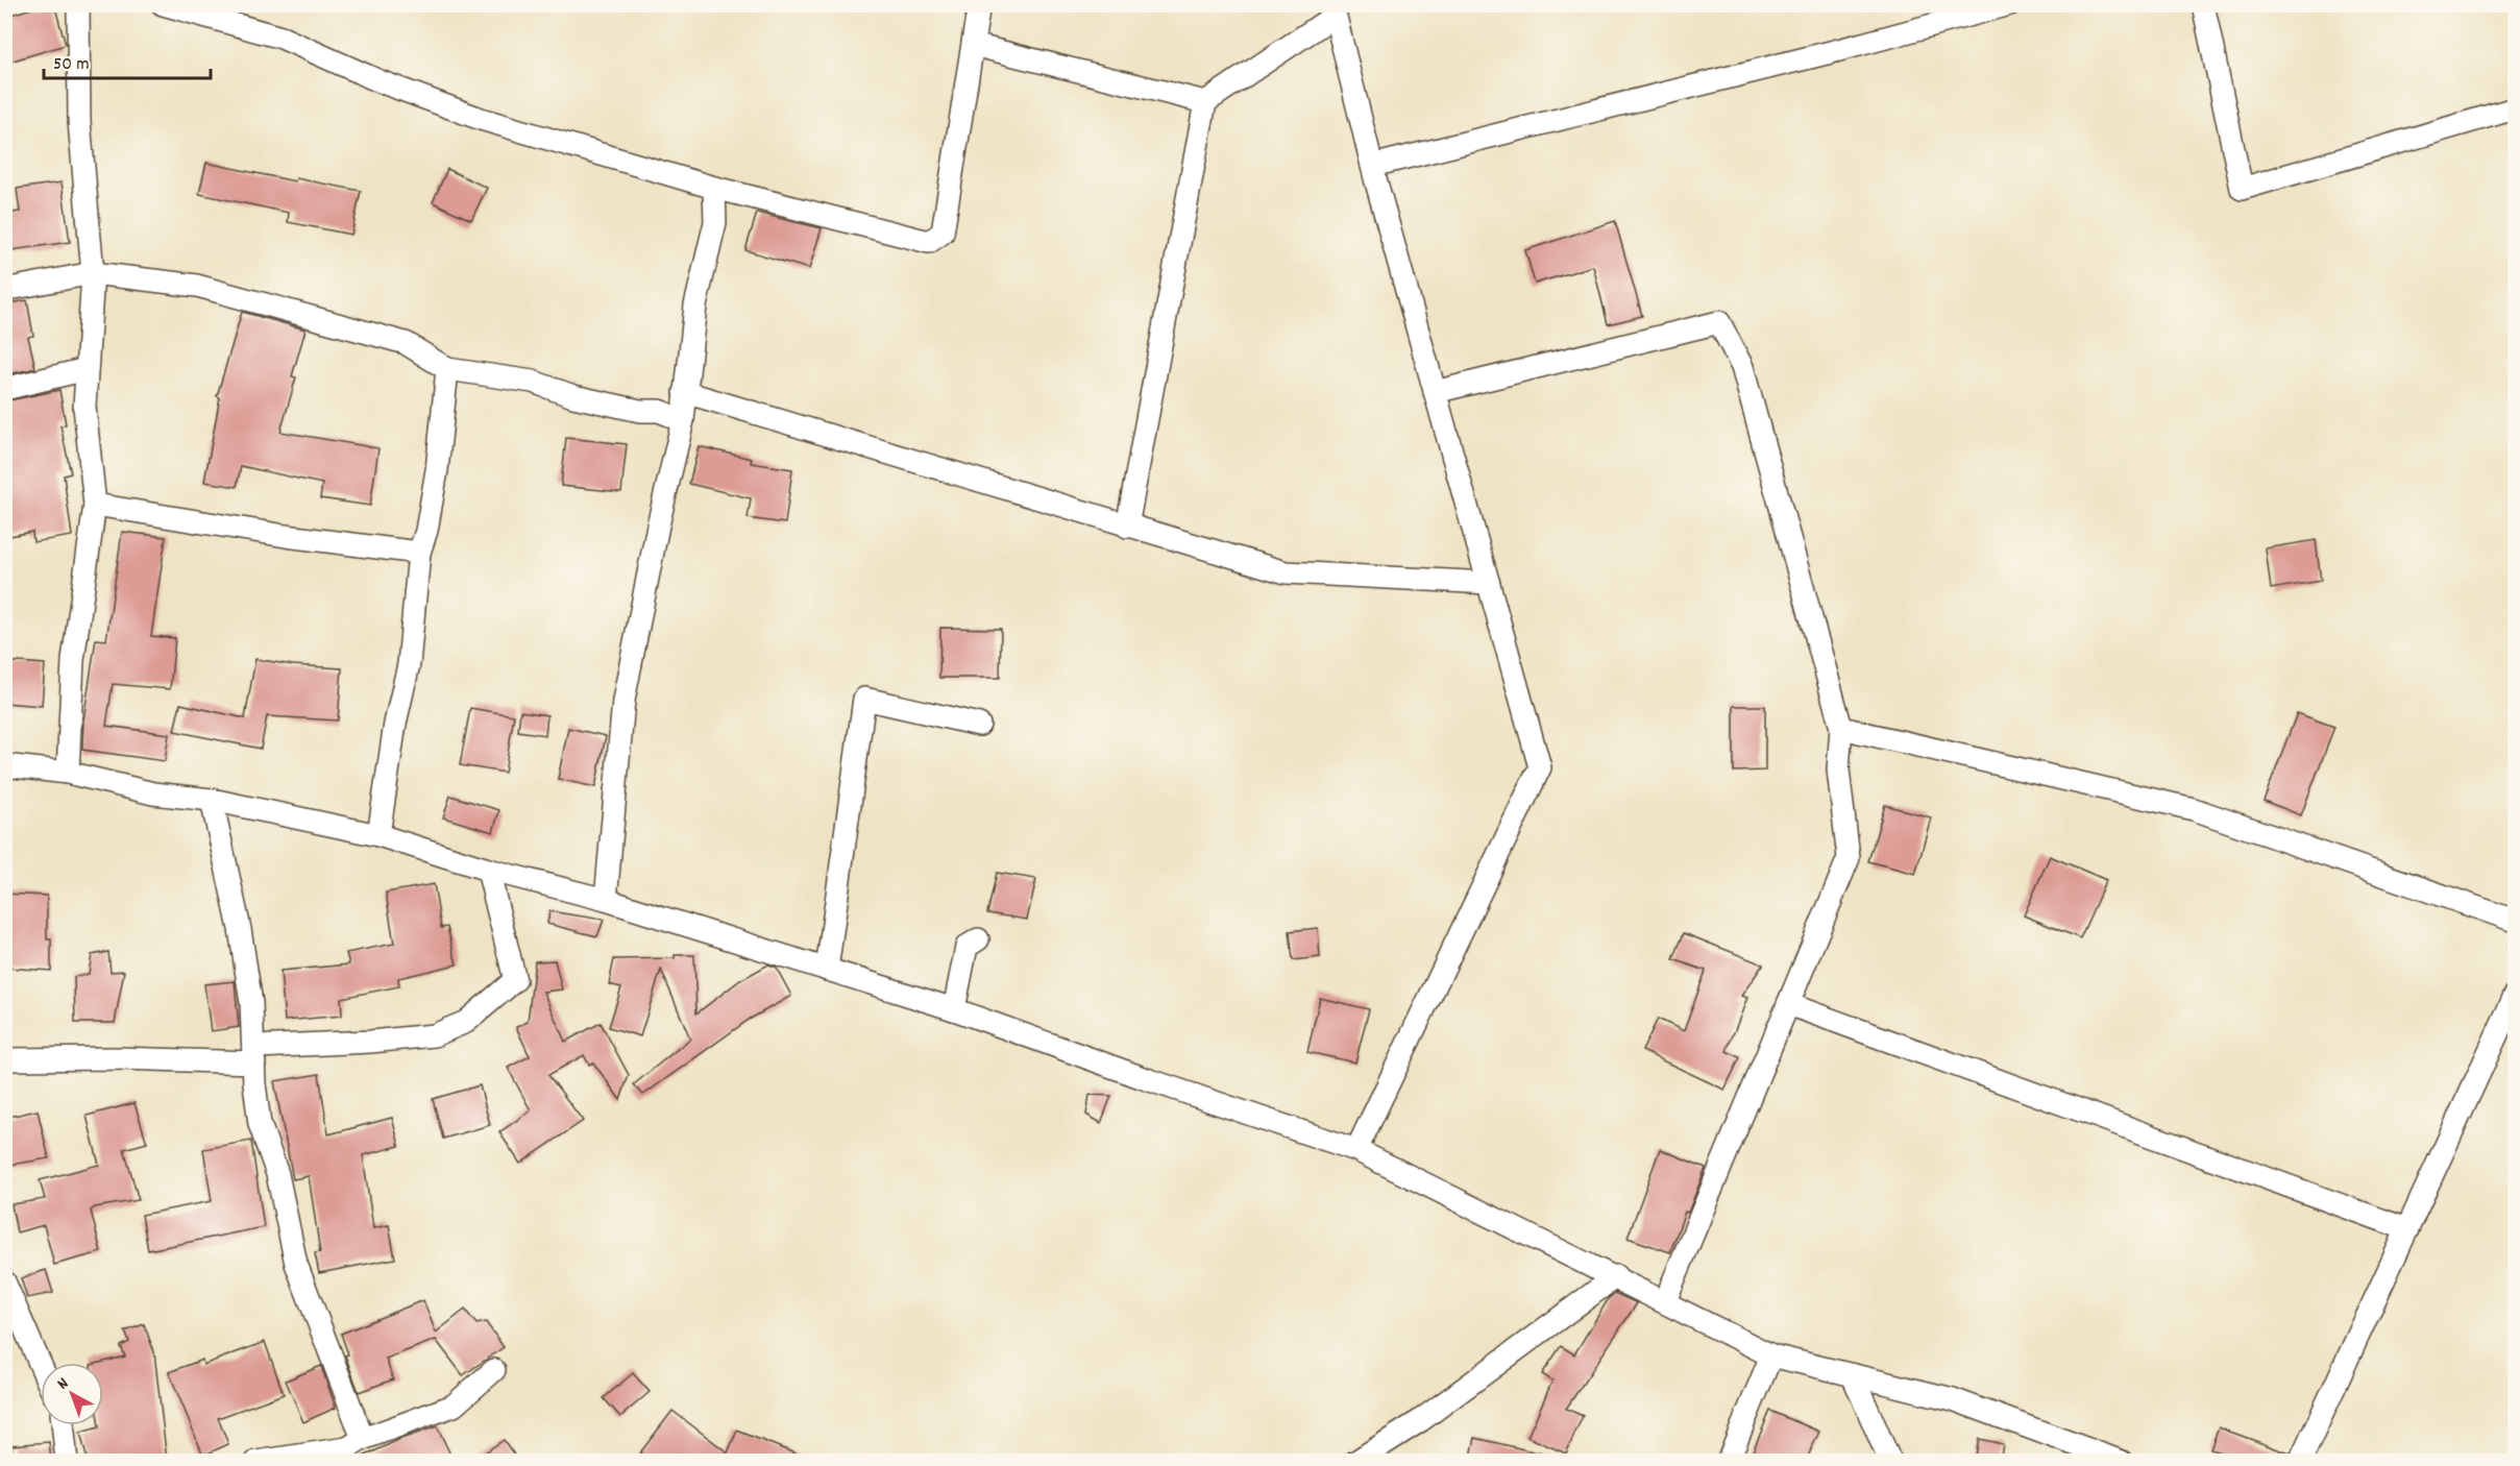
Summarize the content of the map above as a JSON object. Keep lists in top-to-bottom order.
{
  "scale_bar": "50 m",
  "north": "top left"
}
